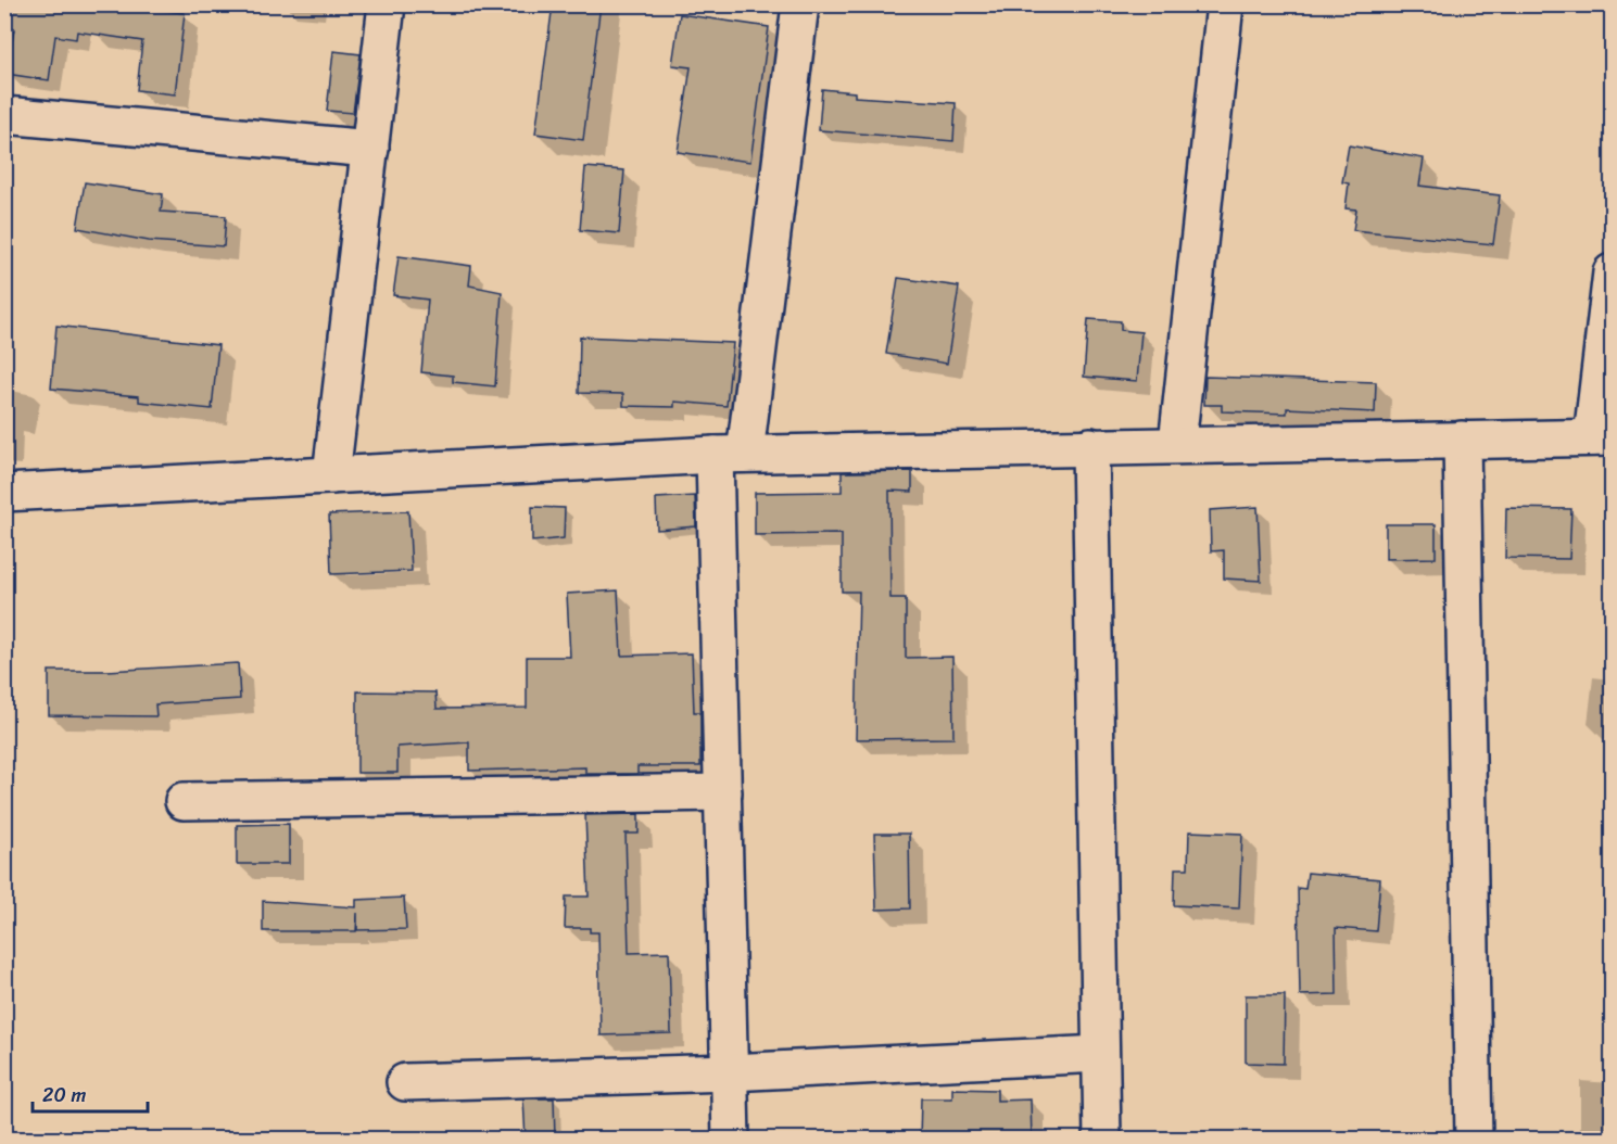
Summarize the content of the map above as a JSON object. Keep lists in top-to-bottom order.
{
  "scale_bar": "20 m"
}
